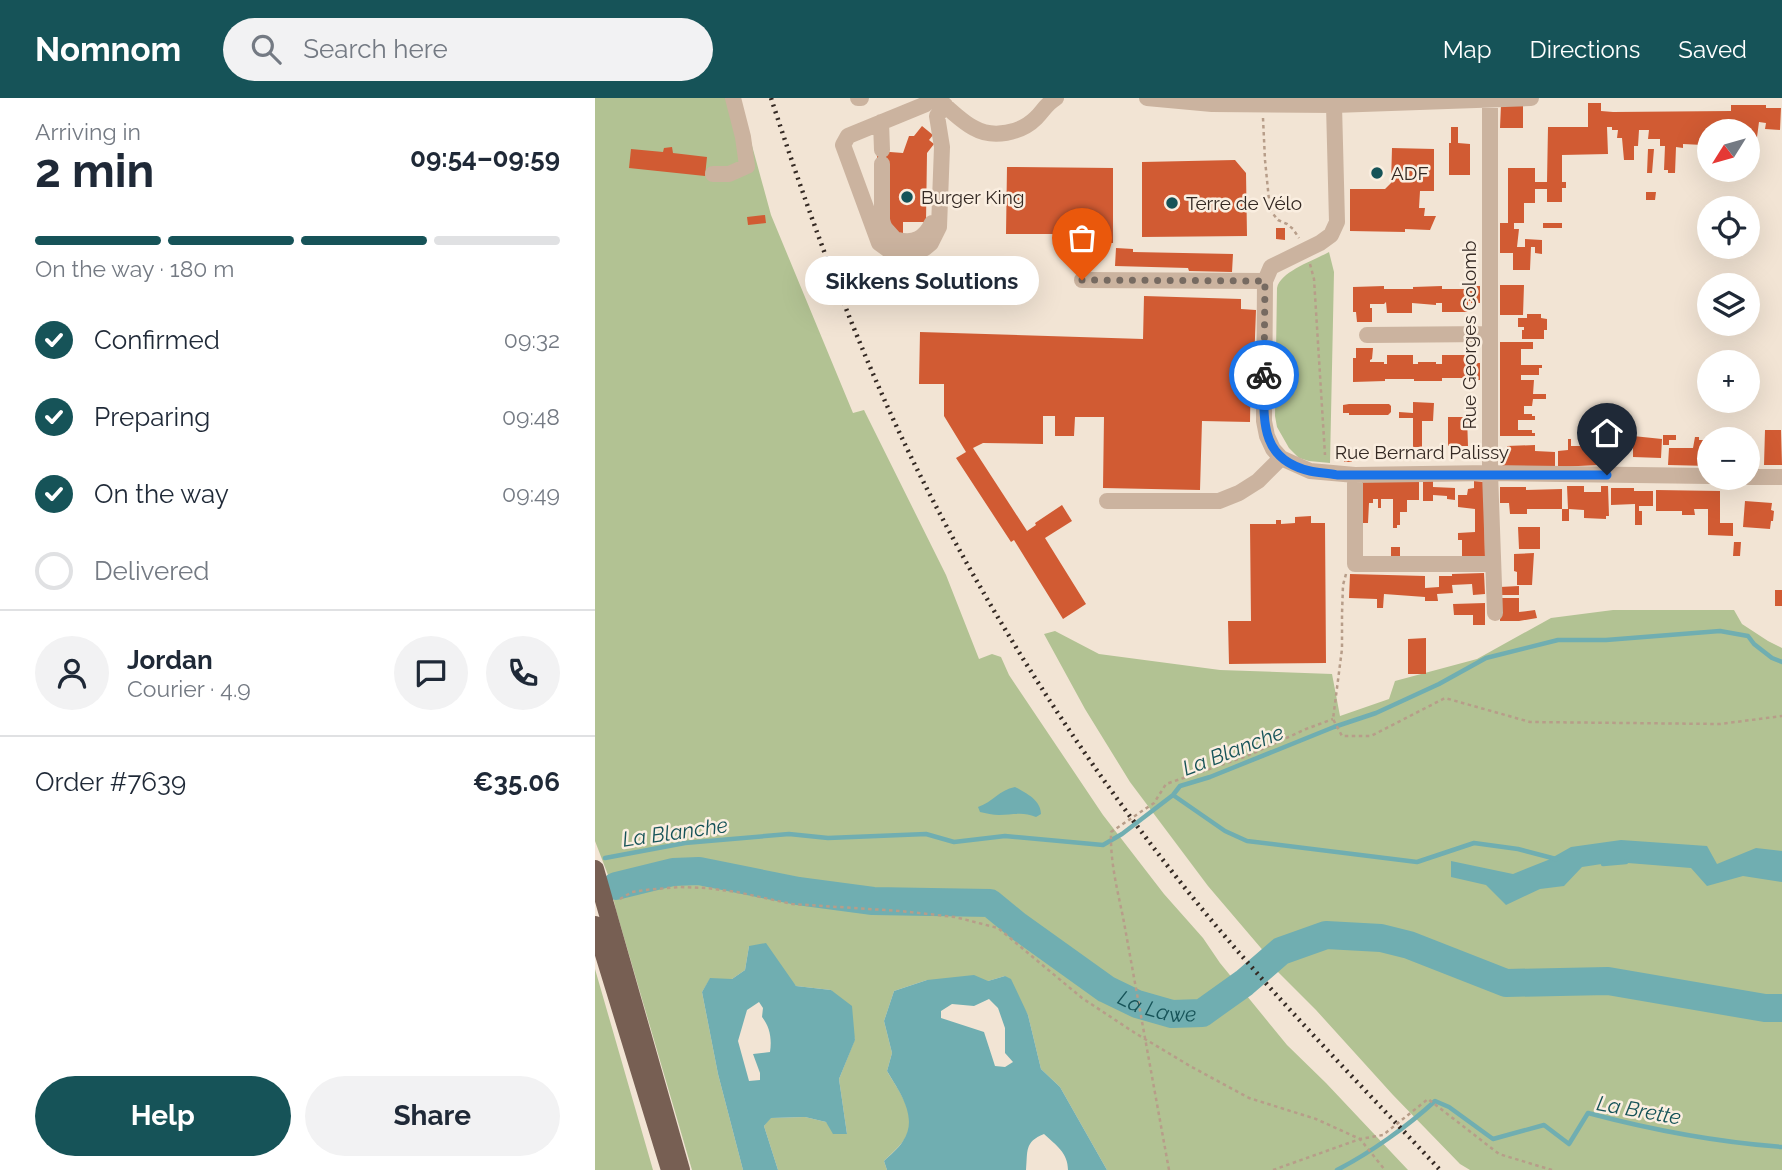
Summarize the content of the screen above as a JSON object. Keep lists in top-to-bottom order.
{
  "streets": {
    "street": ["Rue Georges Colomb", "Rue Bernard Palissy"]
  },
  "crossings": [
    ["Rue Georges Colomb", "Rue Bernard Palissy"]
  ],
  "water": ["La Blanche", "La Lawe", "La Brette"],
  "places": [
    "ADF",
    "Burger King",
    "Terre de Vélo",
    "Sikkens Solutions"
  ],
  "north": "bottom left",
  "page": {
    "header": "Nomnom",
    "search": "Search here",
    "nav": ["Map", "Directions", "Saved"],
    "heading": ["2 min", "Arriving in", "09:54–09:59"],
    "panel": [
      "Jordan",
      "Courier · 4.9",
      "Order #7639",
      "€35.06"
    ],
    "map_buttons": ["+", "−"],
    "bar": "On the way · 180 m",
    "bubble": "Sikkens Solutions",
    "list": [
      ["Confirmed", "09:32"],
      ["Preparing", "09:48"],
      ["On the way", "09:49"],
      "Delivered"
    ],
    "buttons": ["Help", "Share"]
  }
}
